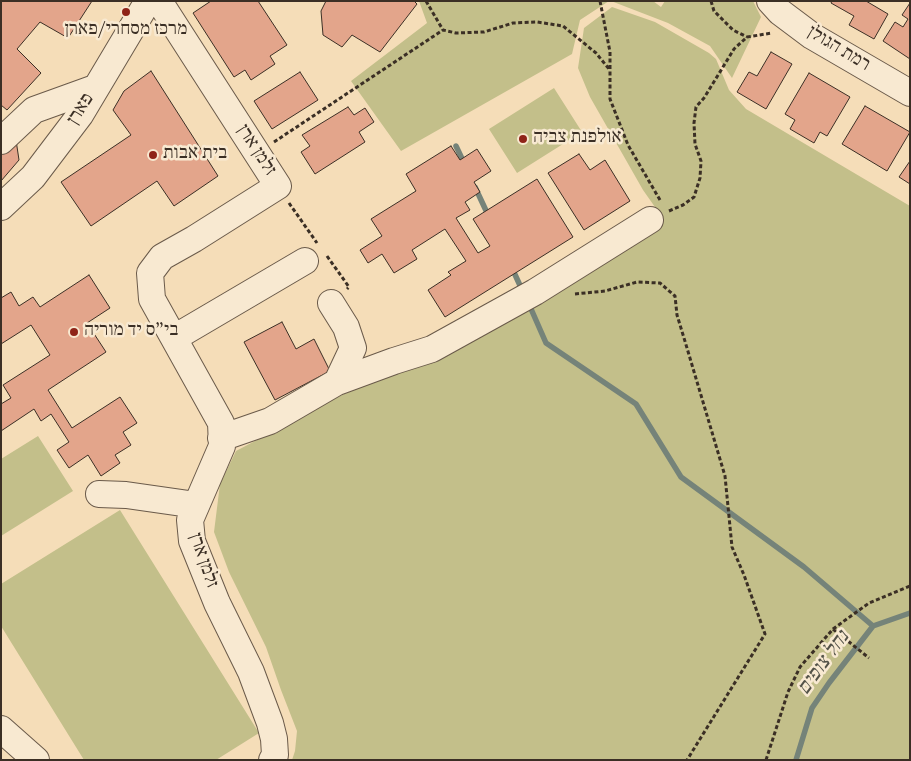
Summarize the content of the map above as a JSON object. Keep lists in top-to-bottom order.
{
  "streets": {
    "street": ["רמת הגולן", "פארן", "זלמן ארן"]
  },
  "water": ["נחל צופים"],
  "places": [
    "מרכז מסחרי/פארן",
    "אולפנת צביה",
    "בית אבות",
    "בי\"ס יד מוריה"
  ]
}
